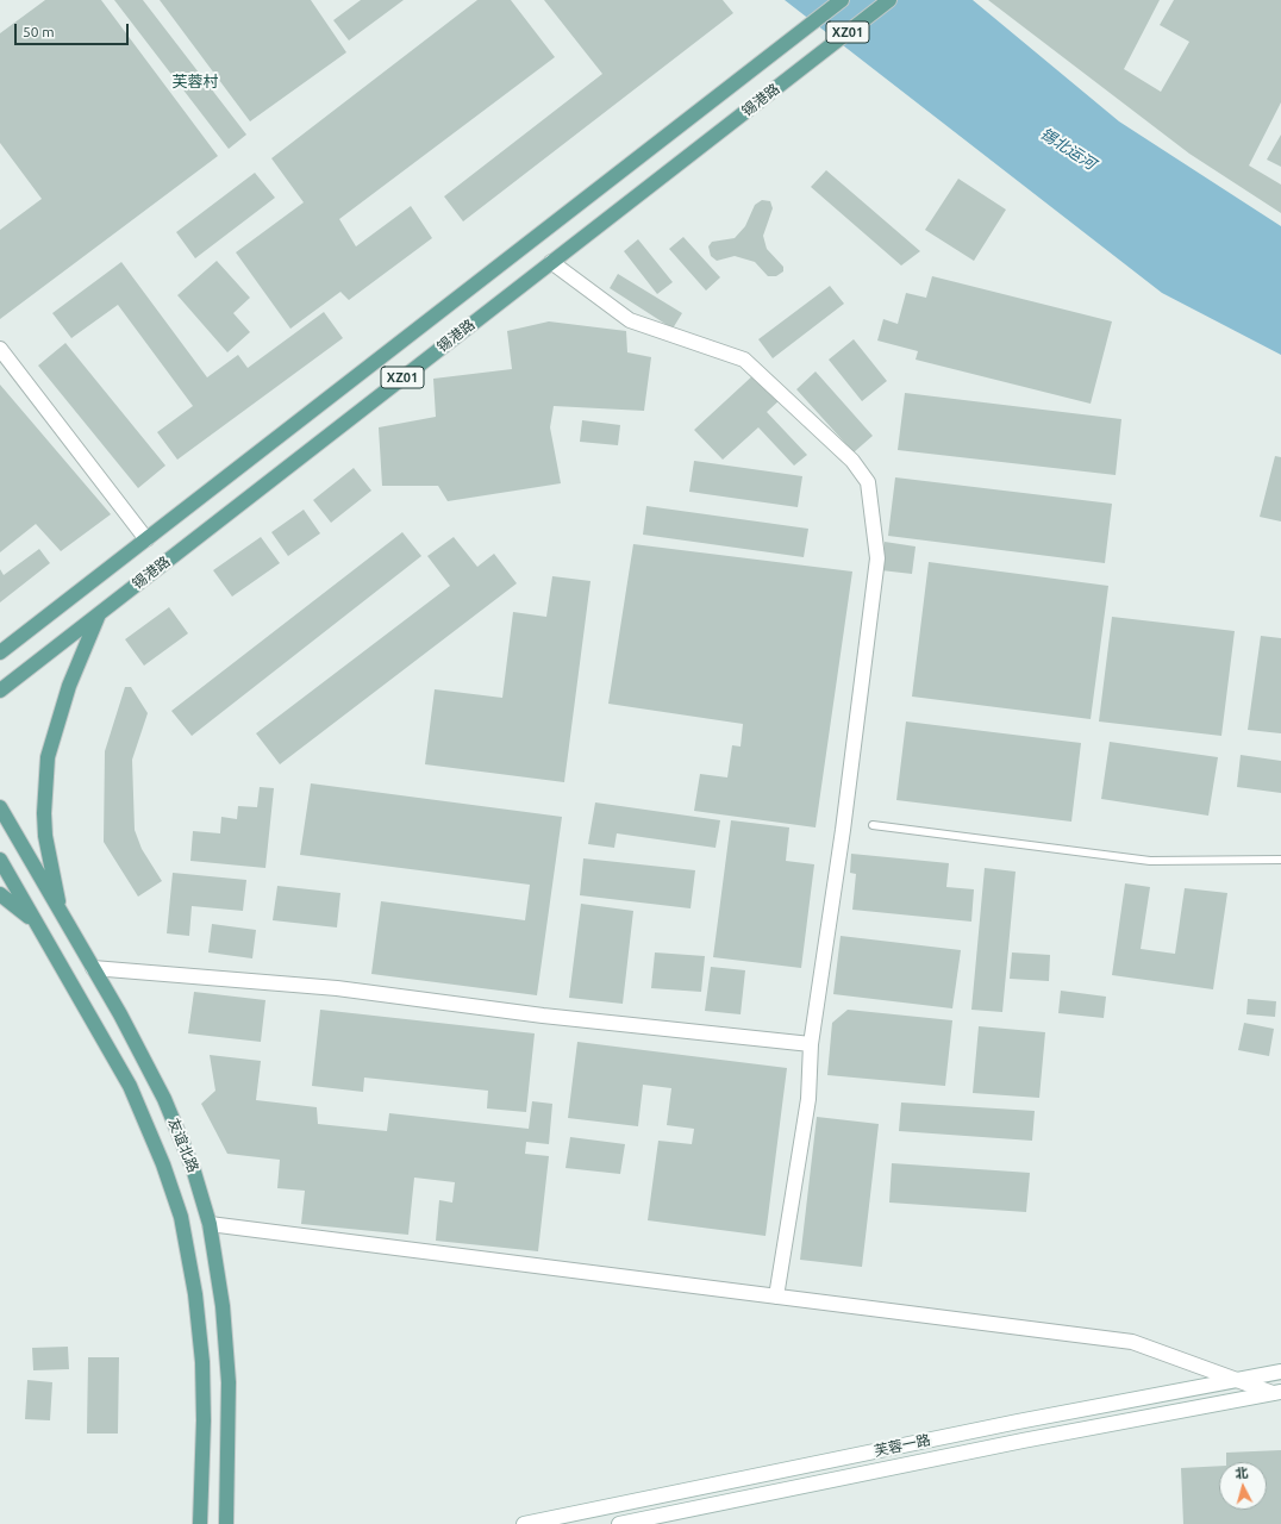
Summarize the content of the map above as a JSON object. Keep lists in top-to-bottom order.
{
  "streets": {
    "main road": ["XZ01", "锡港路", "友谊北路"],
    "street": ["芙蓉一路"]
  },
  "districts": ["芙蓉村"],
  "water": ["锡北运河"],
  "scale_bar": "50 m",
  "north": "top"
}
